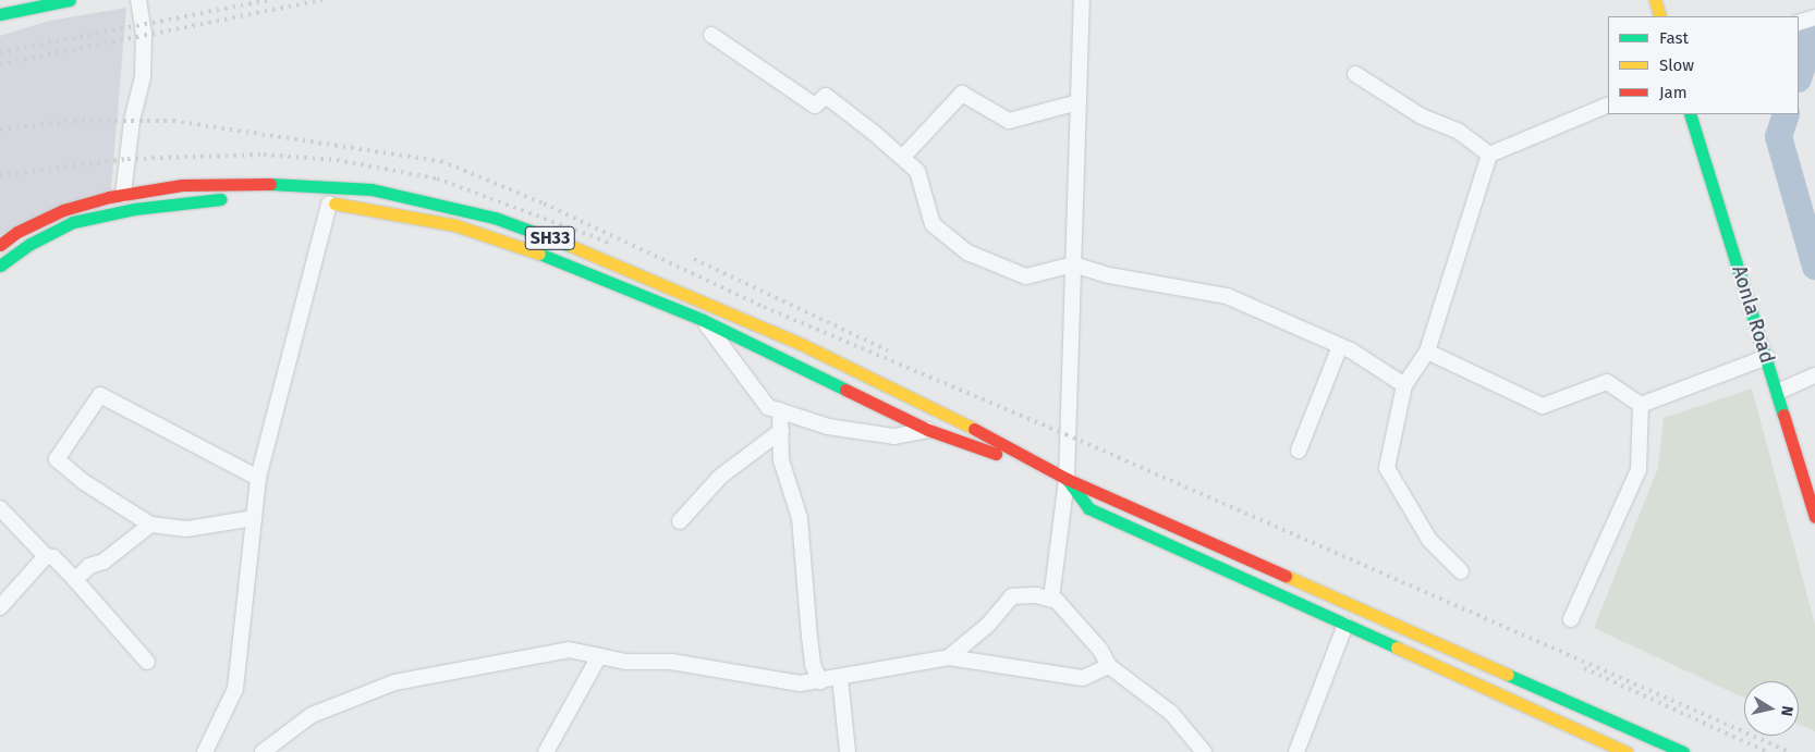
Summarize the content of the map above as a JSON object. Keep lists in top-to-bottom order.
{
  "streets": {
    "main road": ["SH33", "Aonla Road"]
  },
  "legend": ["Fast", "Slow", "Jam"],
  "north": "right"
}
